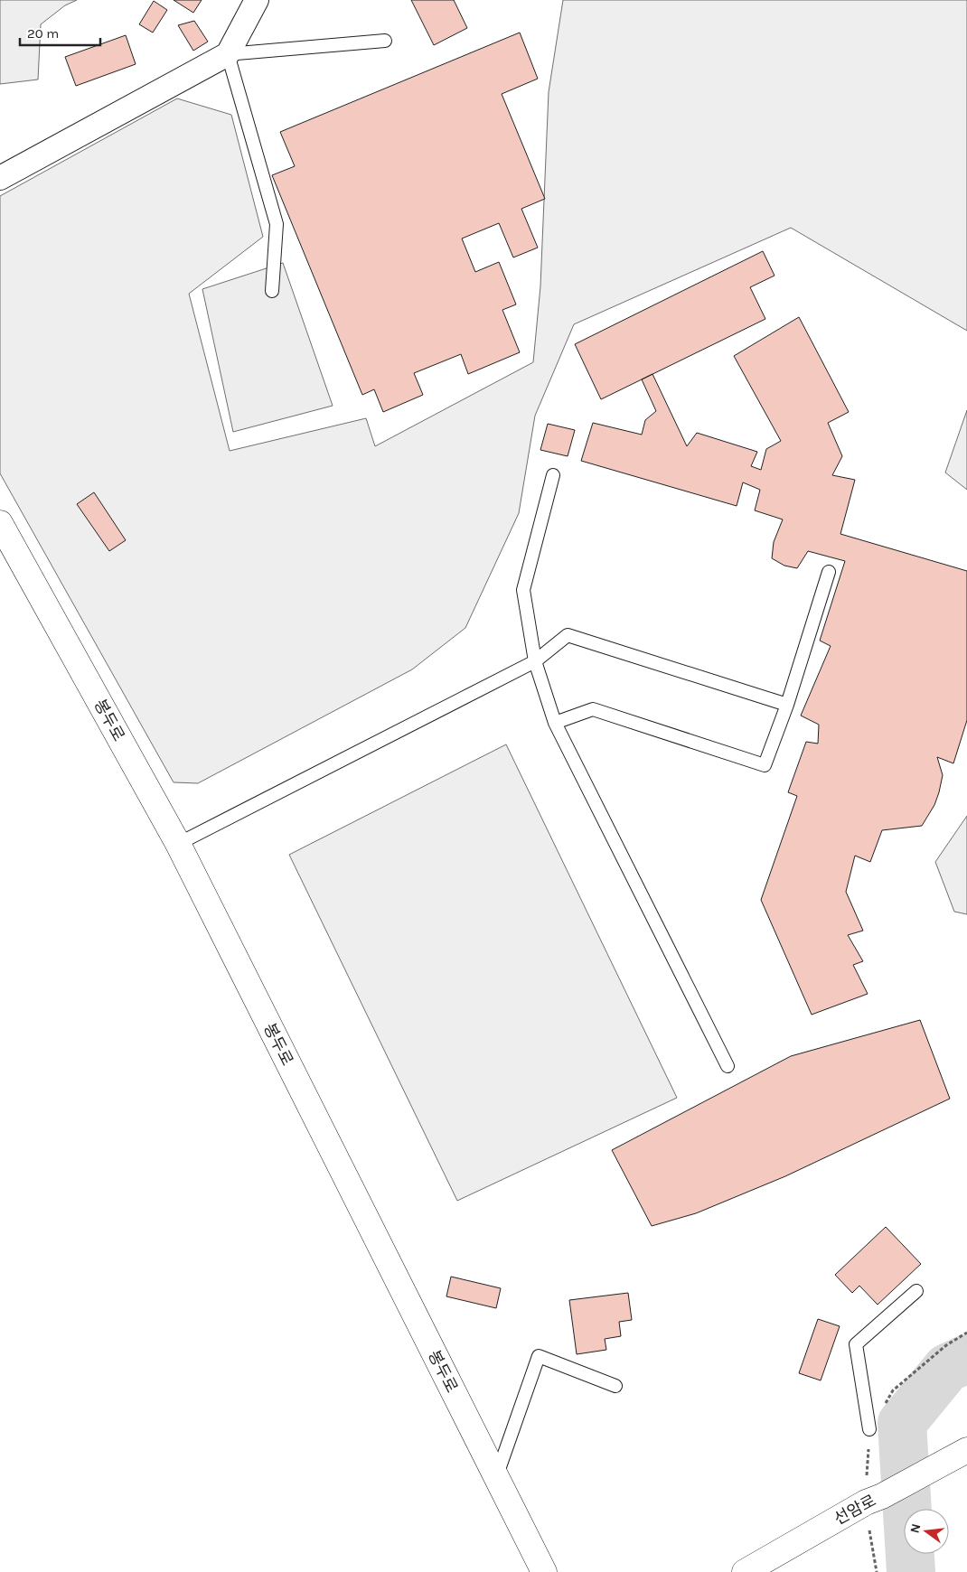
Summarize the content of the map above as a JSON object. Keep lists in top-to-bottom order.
{
  "streets": {
    "main road": ["봉두로", "선암로"]
  },
  "scale_bar": "20 m",
  "north": "left"
}
